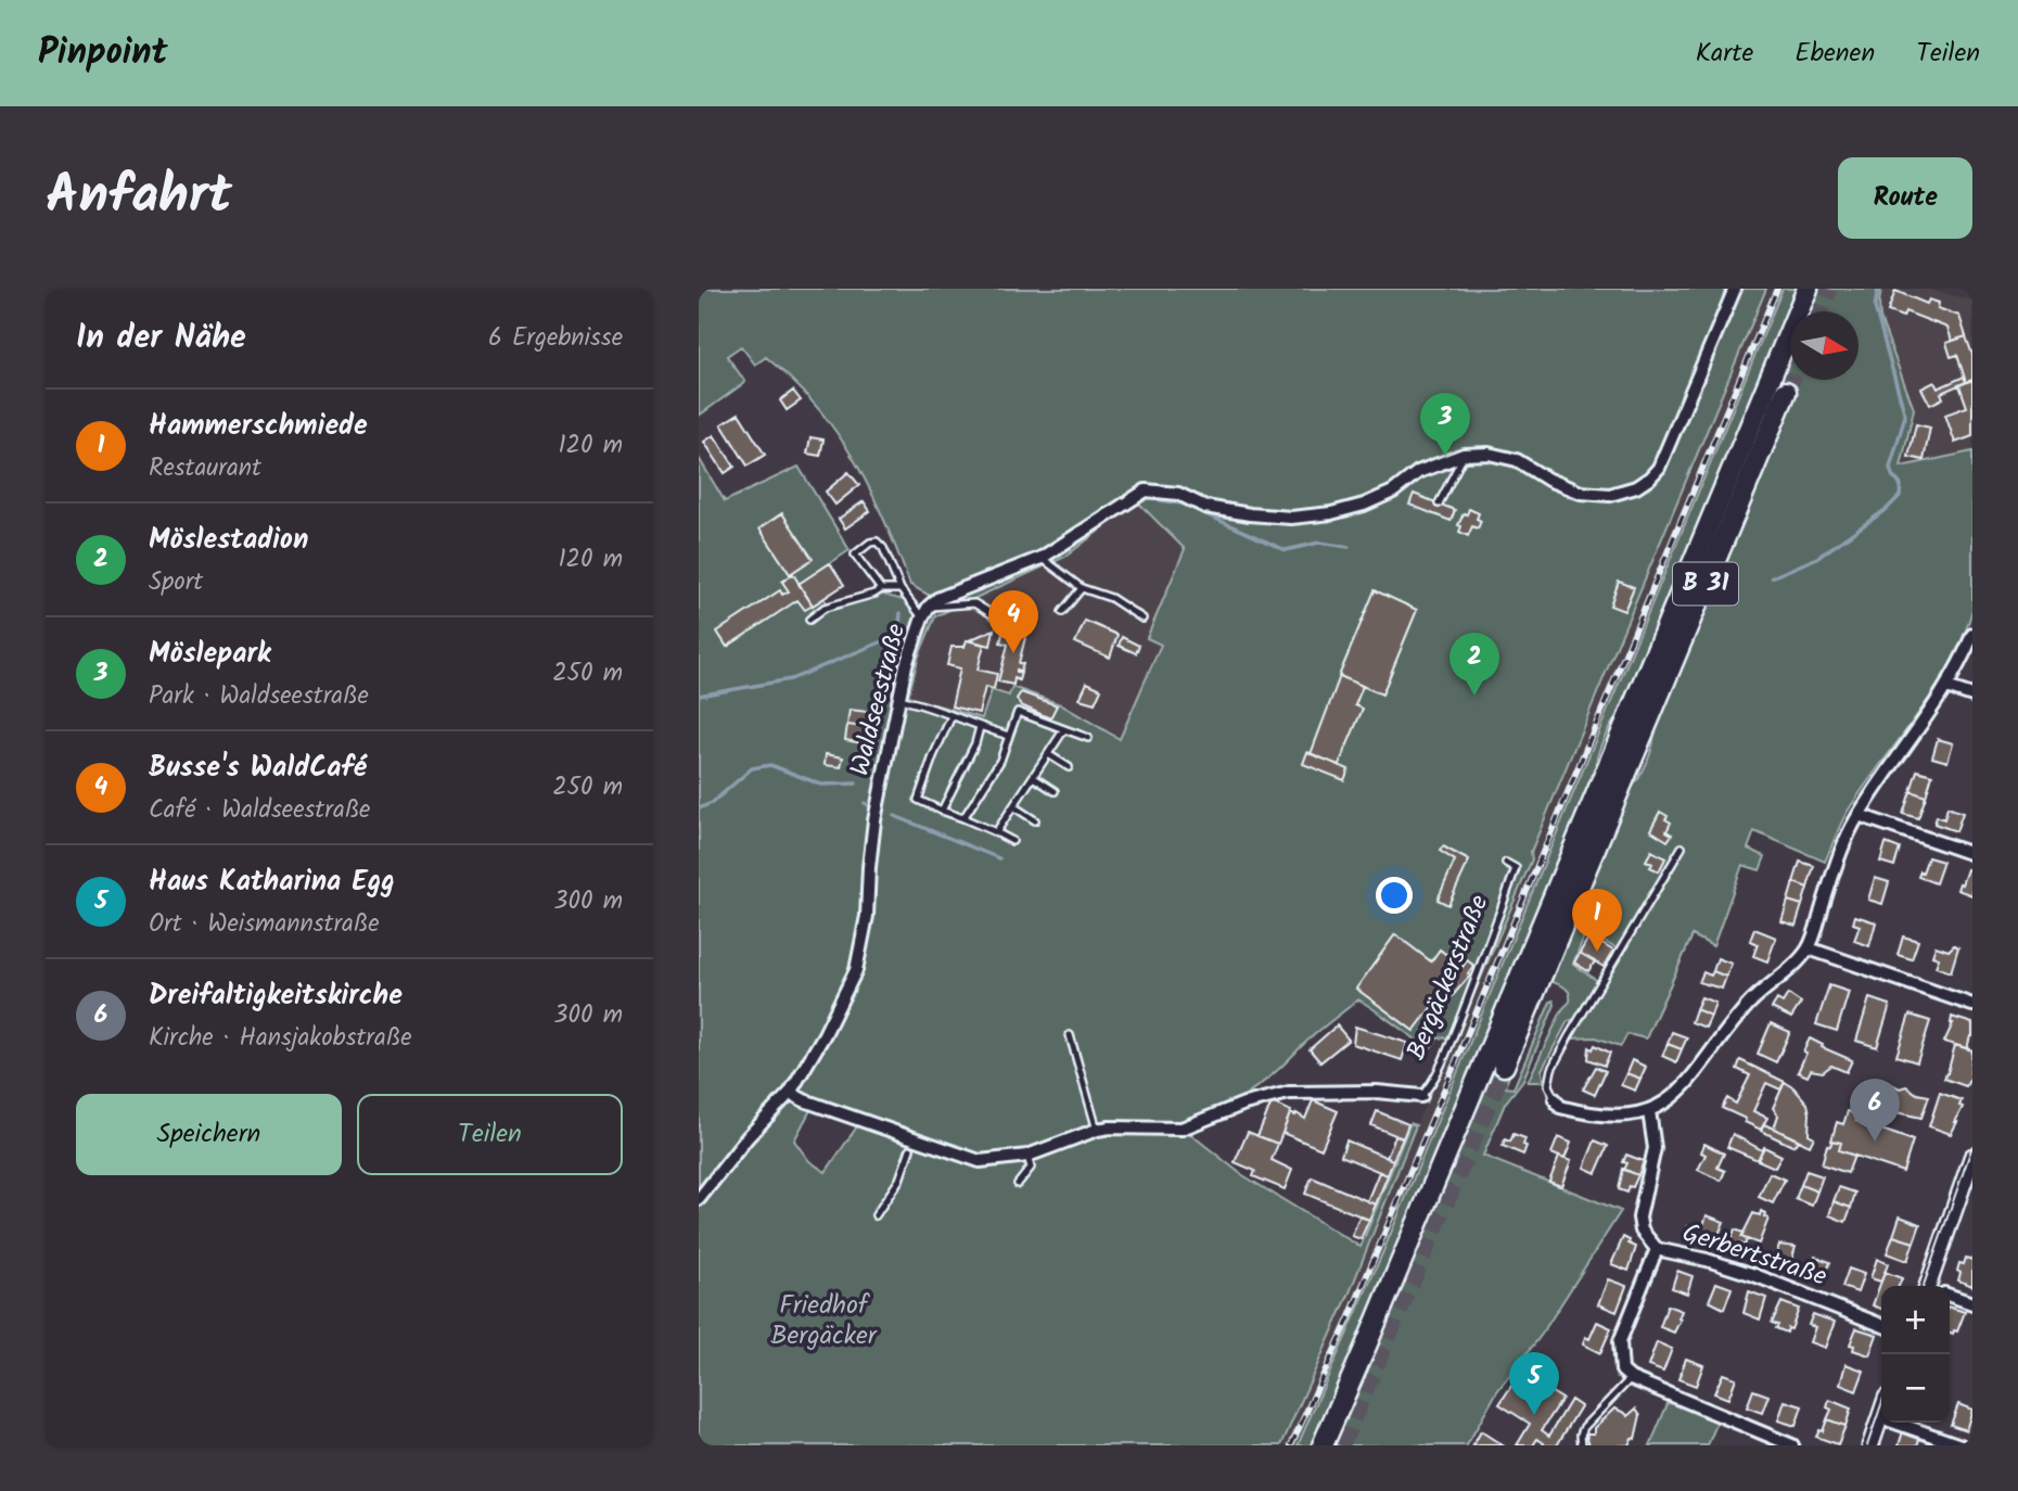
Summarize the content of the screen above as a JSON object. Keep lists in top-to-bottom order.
{
  "streets": {
    "highway": ["B 31"],
    "street": ["Waldseestraße", "Bergäckerstraße", "Gerbertstraße"]
  },
  "crossings": [
    ["Waldseestraße", "Bergäckerstraße"]
  ],
  "parks": ["Friedhof Bergäcker"],
  "north": "right",
  "page": {
    "header": "Pinpoint",
    "nav": ["Karte", "Ebenen", "Teilen"],
    "title": "Anfahrt",
    "buttons": [
      "Route",
      ["Speichern", "Teilen"]
    ],
    "heading": ["In der Nähe", "6 Ergebnisse"],
    "list": [
      {
        "mark": "1",
        "name": "Hammerschmiede",
        "note": "Restaurant",
        "value": "120 m"
      },
      {
        "mark": "2",
        "name": "Möslestadion",
        "note": "Sport",
        "value": "120 m"
      },
      {
        "mark": "3",
        "name": "Möslepark",
        "note": "Park · Waldseestraße",
        "value": "250 m"
      },
      {
        "mark": "4",
        "name": "Busse's WaldCafé",
        "note": "Café · Waldseestraße",
        "value": "250 m"
      },
      {
        "mark": "5",
        "name": "Haus Katharina Egg",
        "note": "Ort · Weismannstraße",
        "value": "300 m"
      },
      {
        "mark": "6",
        "name": "Dreifaltigkeitskirche",
        "note": "Kirche · Hansjakobstraße",
        "value": "300 m"
      }
    ],
    "pins": [
      "3",
      "4",
      "2",
      "1",
      "6",
      "5"
    ],
    "map_buttons": ["+", "−"]
  }
}
